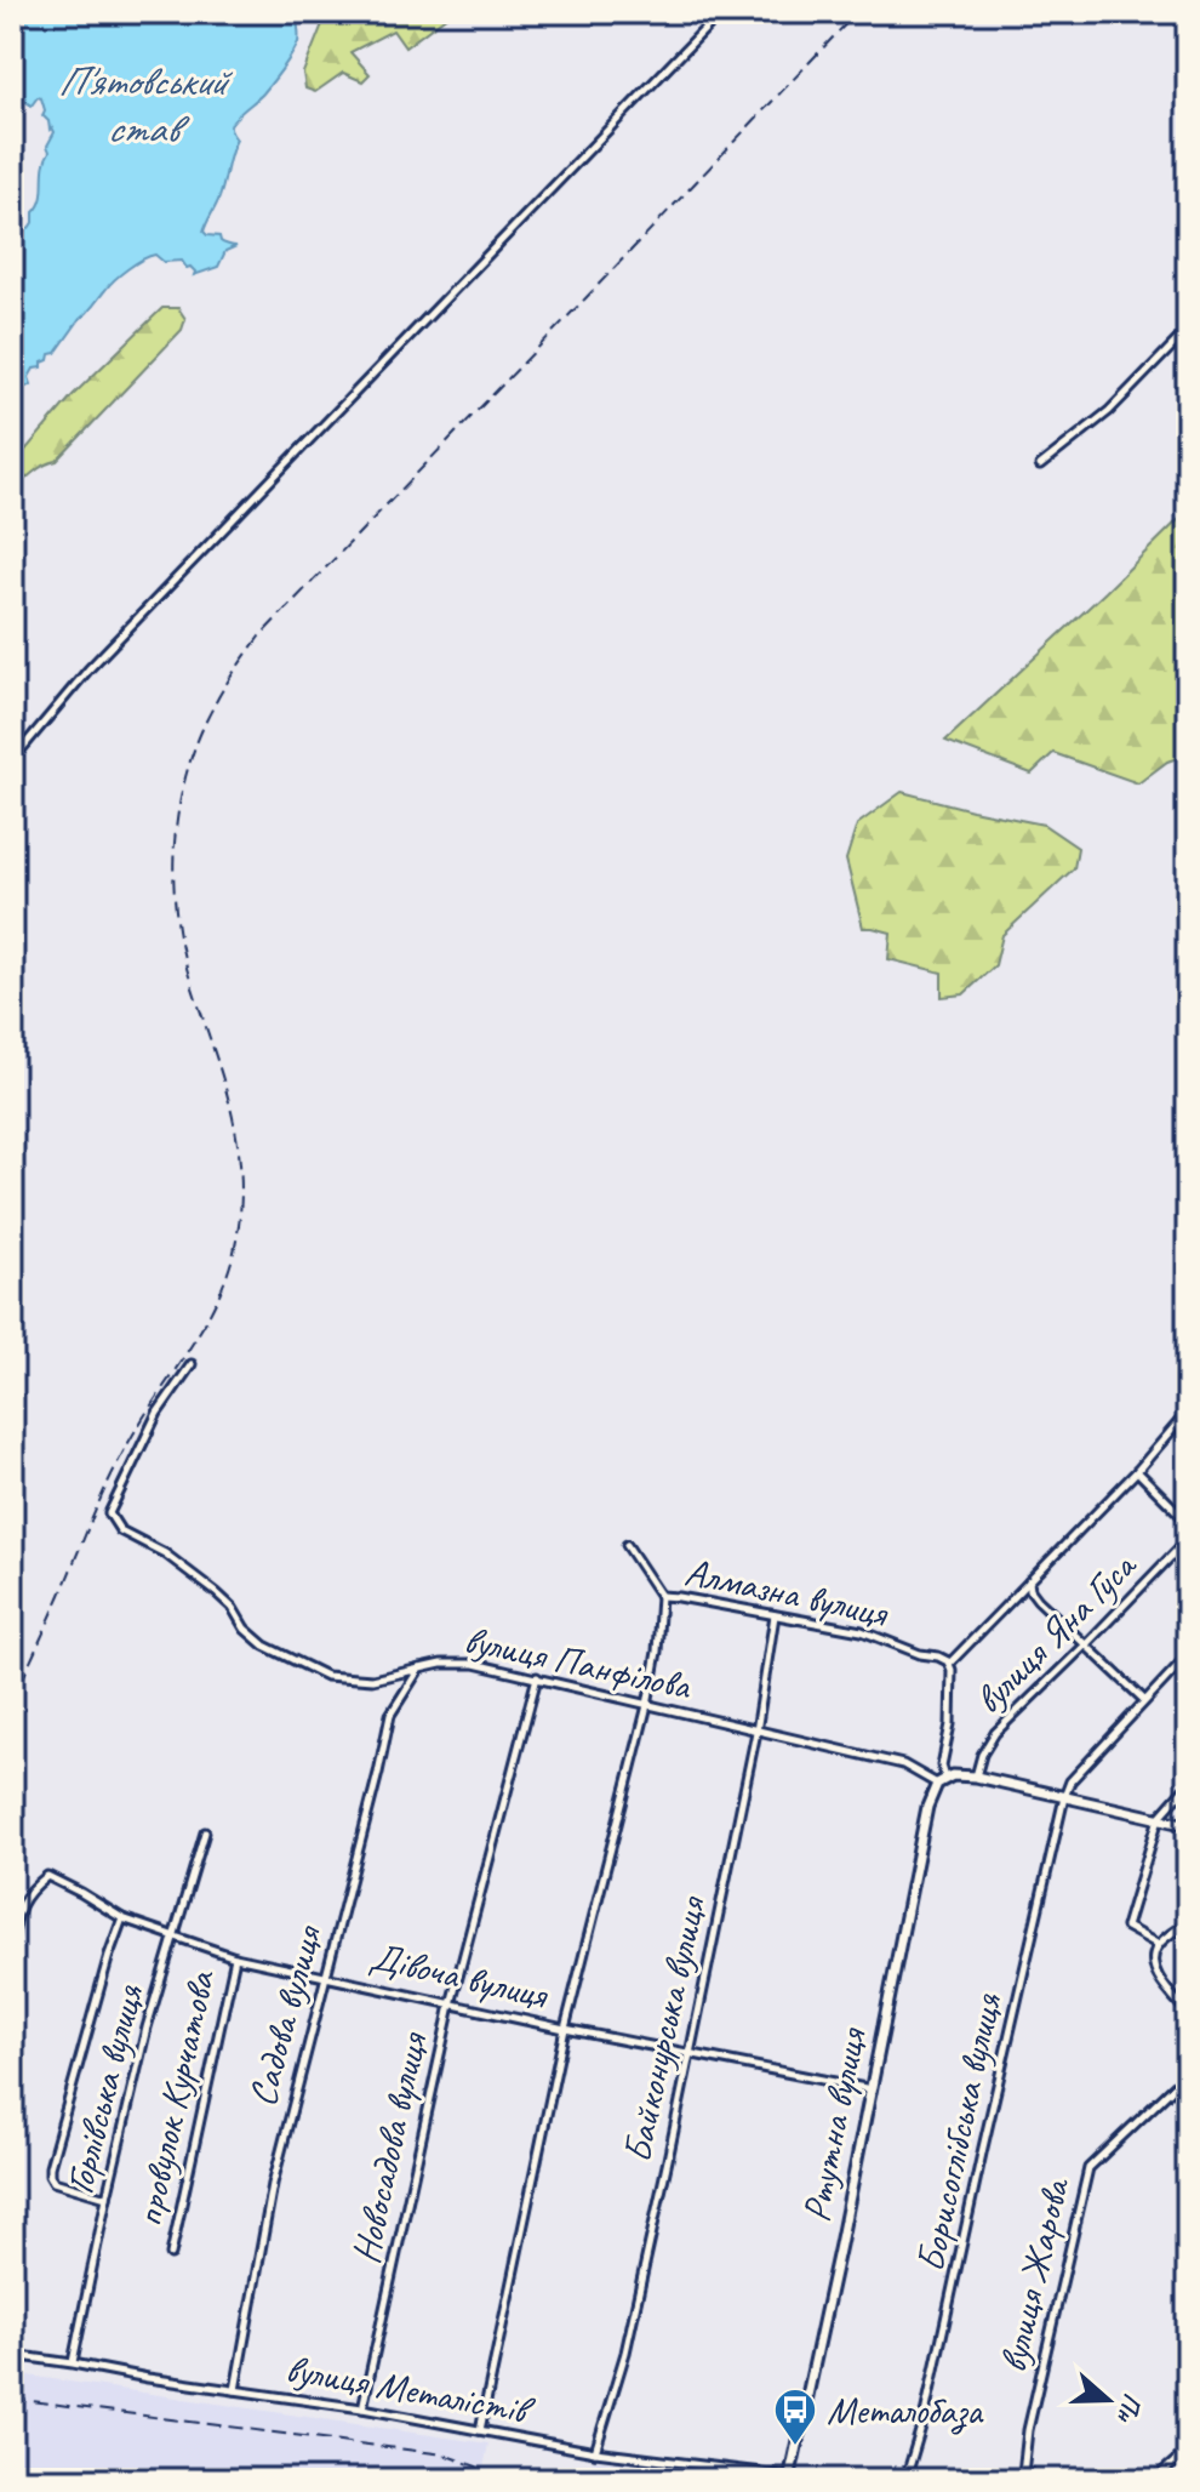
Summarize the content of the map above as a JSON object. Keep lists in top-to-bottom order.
{
  "streets": {
    "main road": ["вулиця Панфілова", "Ртутна вулиця"],
    "street": [
      "Алмазна вулиця",
      "вулиця Яна Гуса",
      "Дівоча вулиця",
      "Садова вулиця",
      "Байконурська вулиця",
      "Горлівська вулиця",
      "провулок Курчатова",
      "Борисоглібська вулиця",
      "Новосадова вулиця",
      "вулиця Жарова",
      "вулиця Металістів"
    ]
  },
  "crossings": [
    ["Алмазна вулиця", "вулиця Панфілова"],
    ["Алмазна вулиця", "Дівоча вулиця"],
    ["Алмазна вулиця", "Байконурська вулиця"],
    ["Алмазна вулиця", "Ртутна вулиця"],
    ["Алмазна вулиця", "вулиця Металістів"],
    ["вулиця Яна Гуса", "вулиця Панфілова"],
    ["вулиця Панфілова", "Садова вулиця"],
    ["вулиця Панфілова", "Байконурська вулиця"],
    ["вулиця Панфілова", "Ртутна вулиця"],
    ["вулиця Панфілова", "Борисоглібська вулиця"],
    ["вулиця Панфілова", "Новосадова вулиця"],
    ["Дівоча вулиця", "Садова вулиця"],
    ["Дівоча вулиця", "Байконурська вулиця"],
    ["Дівоча вулиця", "Горлівська вулиця"],
    ["Дівоча вулиця", "провулок Курчатова"],
    ["Дівоча вулиця", "Ртутна вулиця"],
    ["Дівоча вулиця", "Новосадова вулиця"],
    ["Садова вулиця", "вулиця Металістів"],
    ["Байконурська вулиця", "вулиця Металістів"],
    ["Горлівська вулиця", "вулиця Металістів"],
    ["Ртутна вулиця", "вулиця Металістів"],
    ["Новосадова вулиця", "вулиця Металістів"]
  ],
  "water": ["П'ятовський став"],
  "places": {
    "bus stop": ["Металобаза"]
  },
  "north": "right"
}
